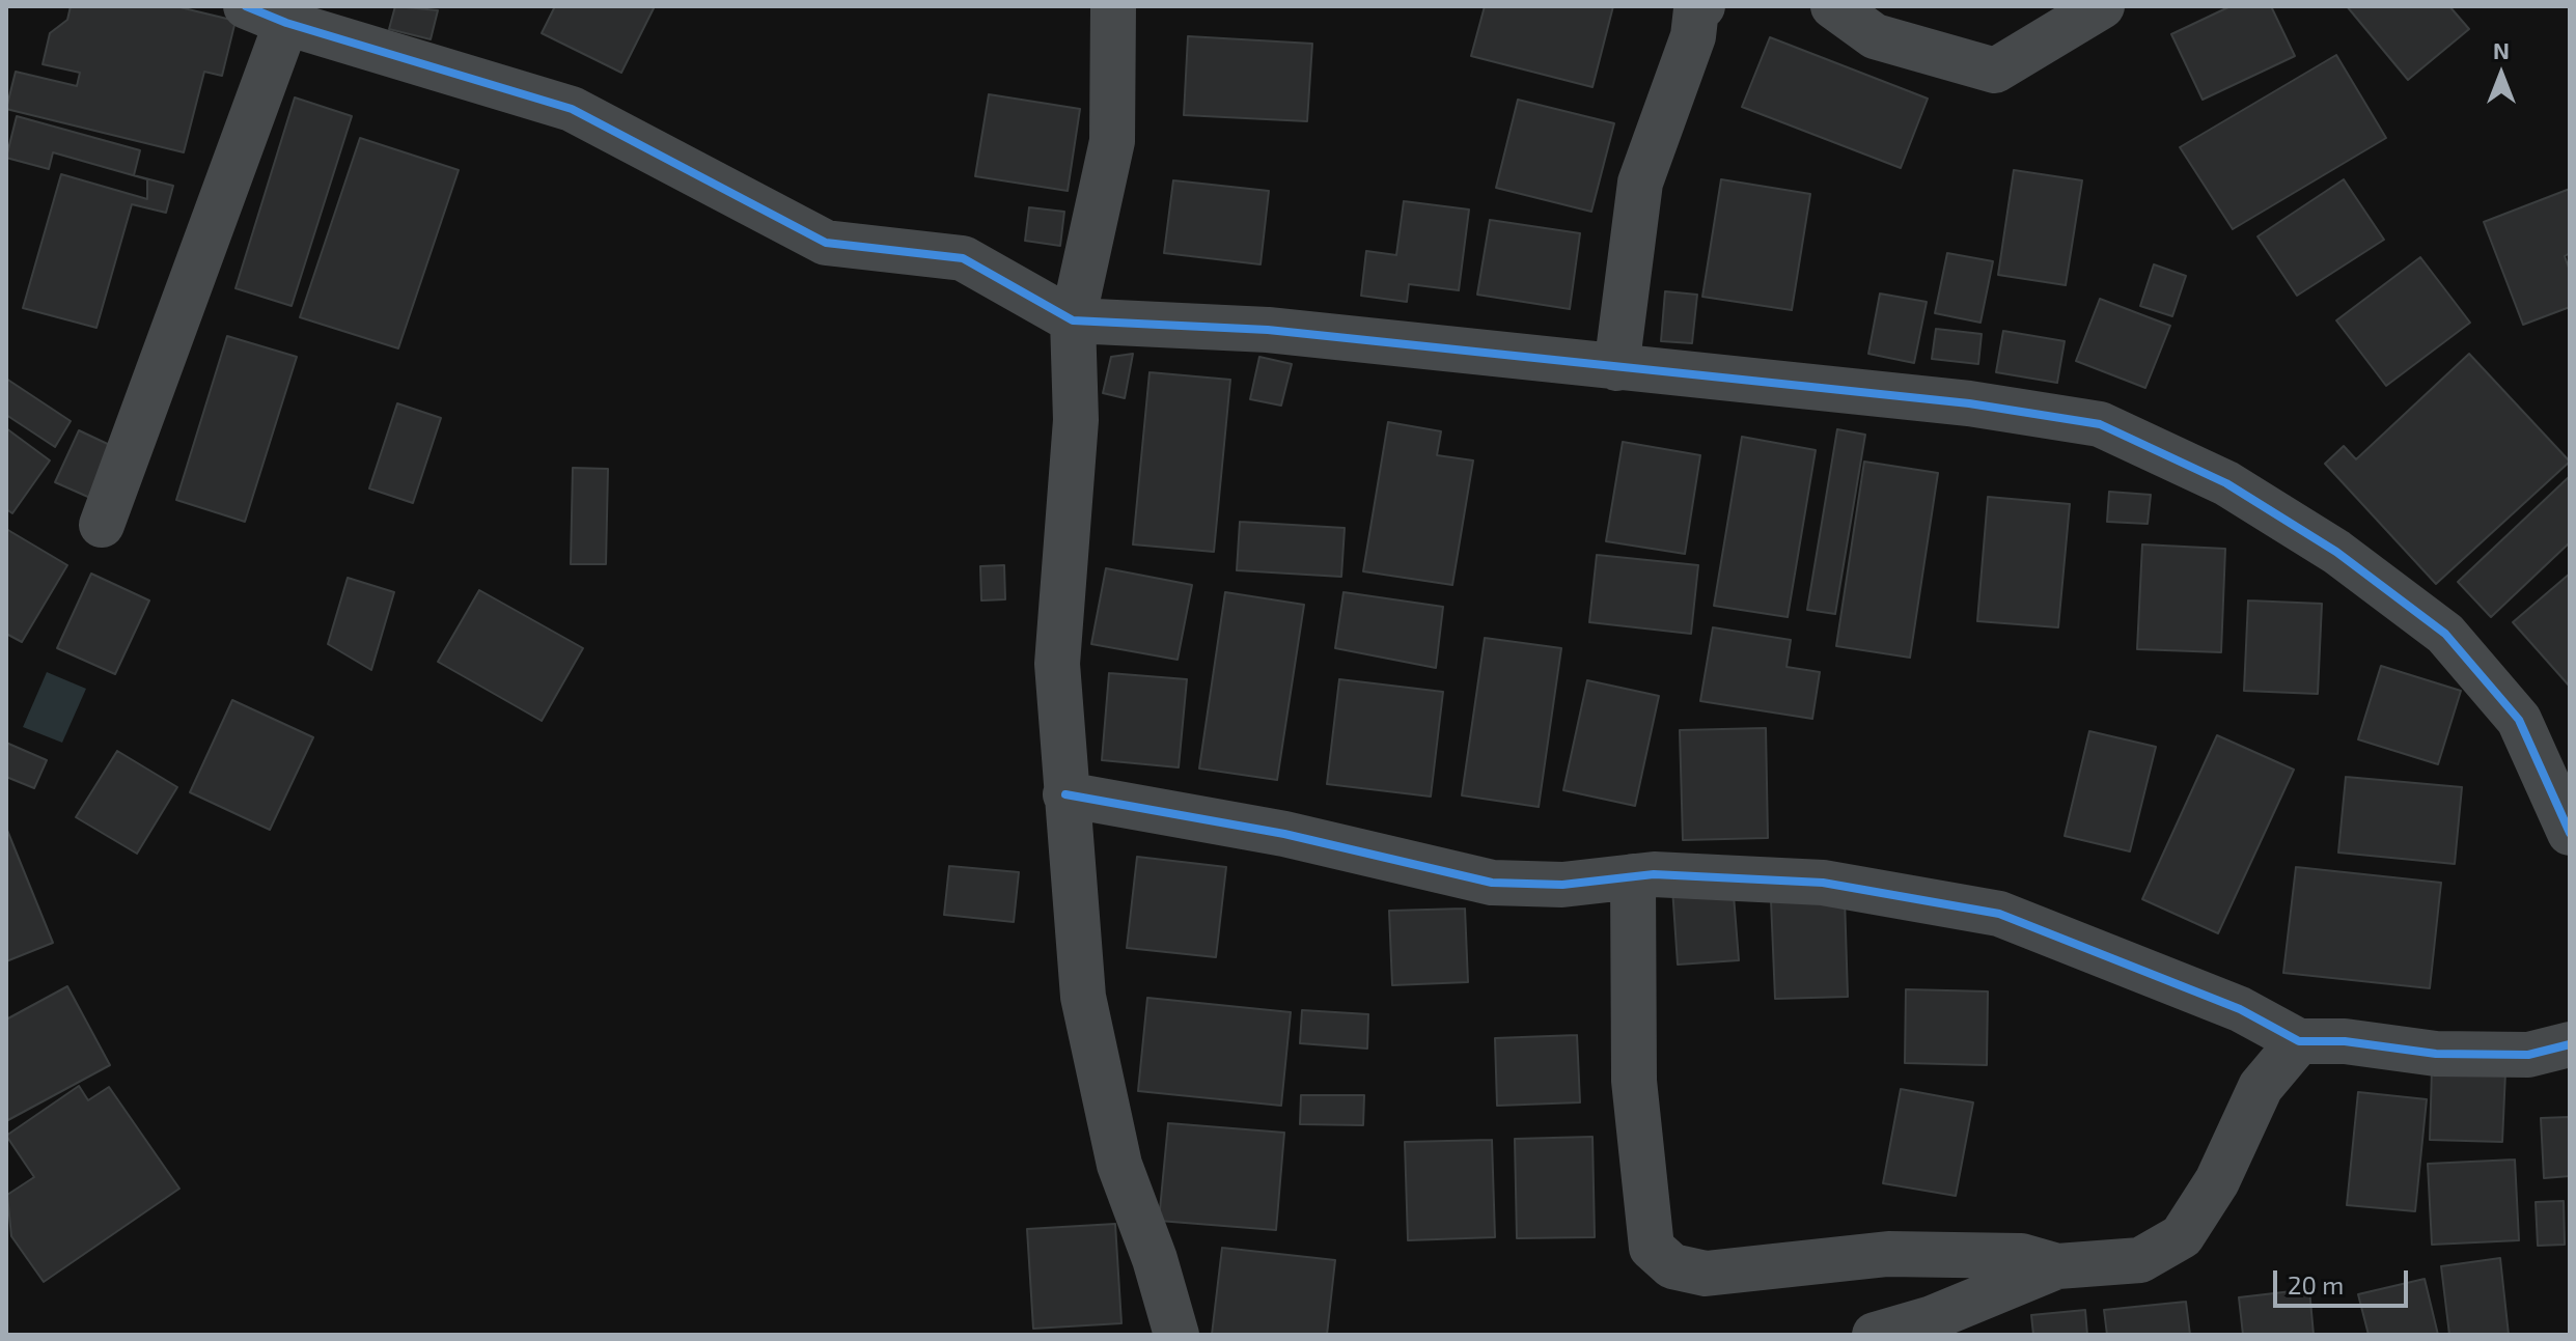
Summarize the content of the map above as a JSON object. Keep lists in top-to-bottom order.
{
  "scale_bar": "20 m",
  "north": "top"
}
